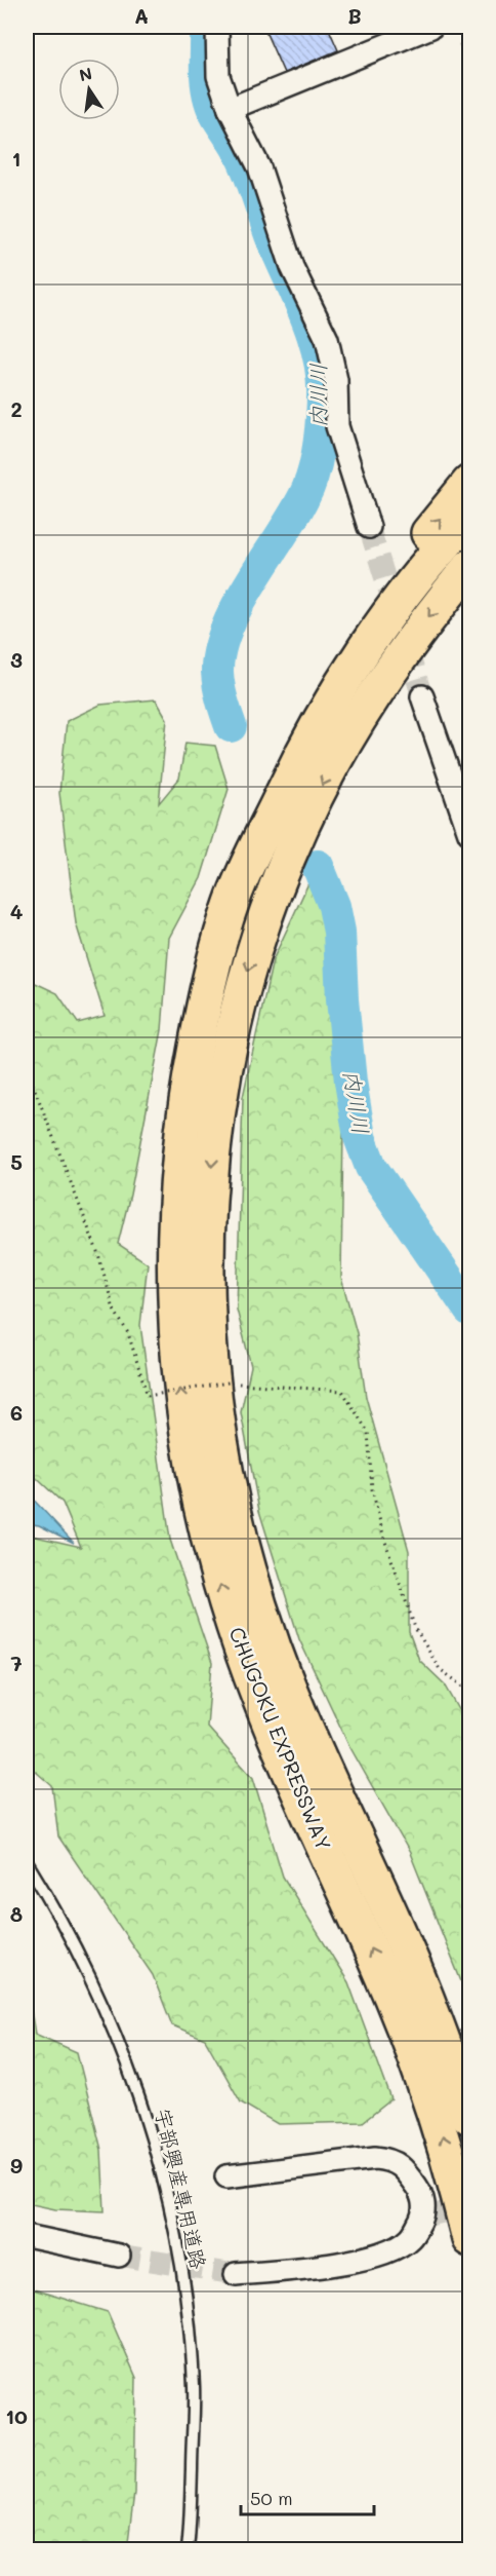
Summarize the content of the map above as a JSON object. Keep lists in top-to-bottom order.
{
  "streets": {
    "highway": ["CHUGOKU EXPRESSWAY"],
    "lane": ["宇部興産専用道路"]
  },
  "water": ["内川川"],
  "scale_bar": "50 m",
  "north": "top",
  "grid": {
    "columns": ["A", "B"],
    "rows": [
      "1",
      "2",
      "3",
      "4",
      "5",
      "6",
      "7",
      "8",
      "9",
      "10"
    ]
  }
}
